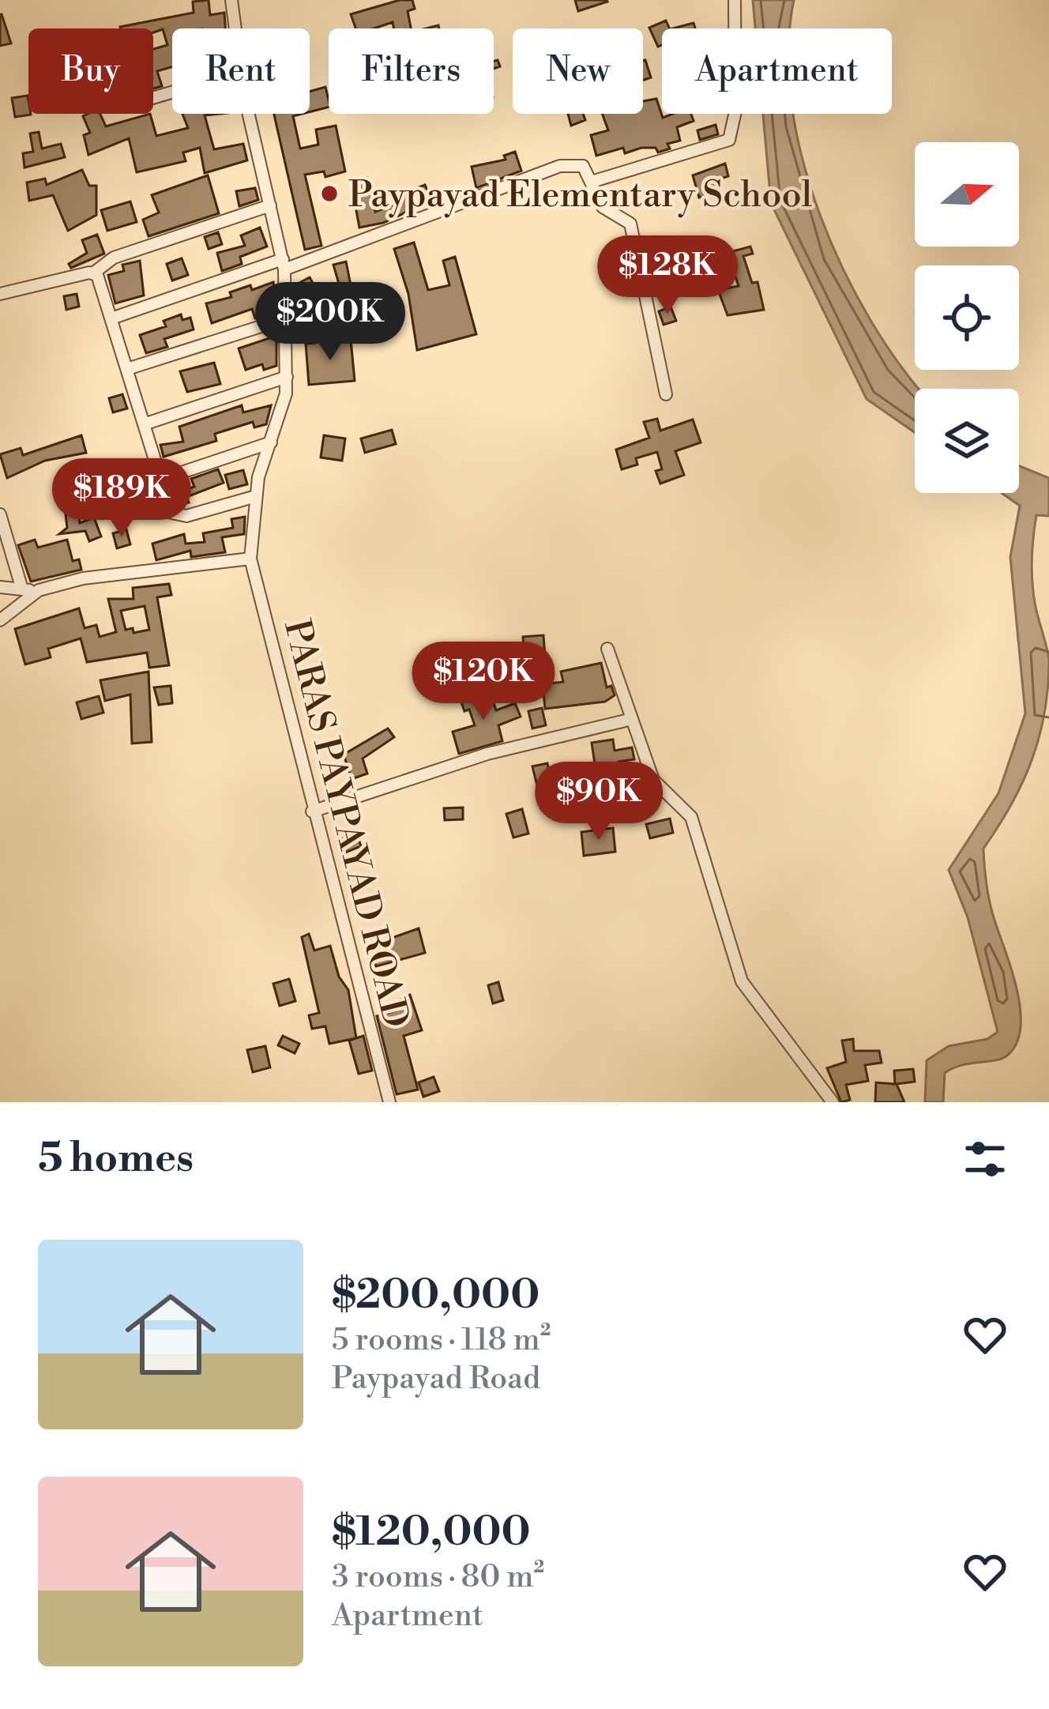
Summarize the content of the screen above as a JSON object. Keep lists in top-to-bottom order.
{
  "streets": {
    "street": ["PARAS PAYPAYAD ROAD"]
  },
  "places": ["Paypayad Elementary School"],
  "north": "right",
  "page": {
    "chip": [
      "Buy",
      "Rent",
      "Filters",
      "New",
      "Apartment"
    ],
    "price": [
      "$128K",
      "$200K",
      "$189K",
      "$120K",
      "$90K"
    ],
    "heading": "5 homes",
    "list": [
      {
        "name": "$200,000",
        "note": "5 rooms · 118 m² · Paypayad Road"
      },
      {
        "name": "$120,000",
        "note": "3 rooms · 80 m² · Apartment"
      }
    ]
  }
}
